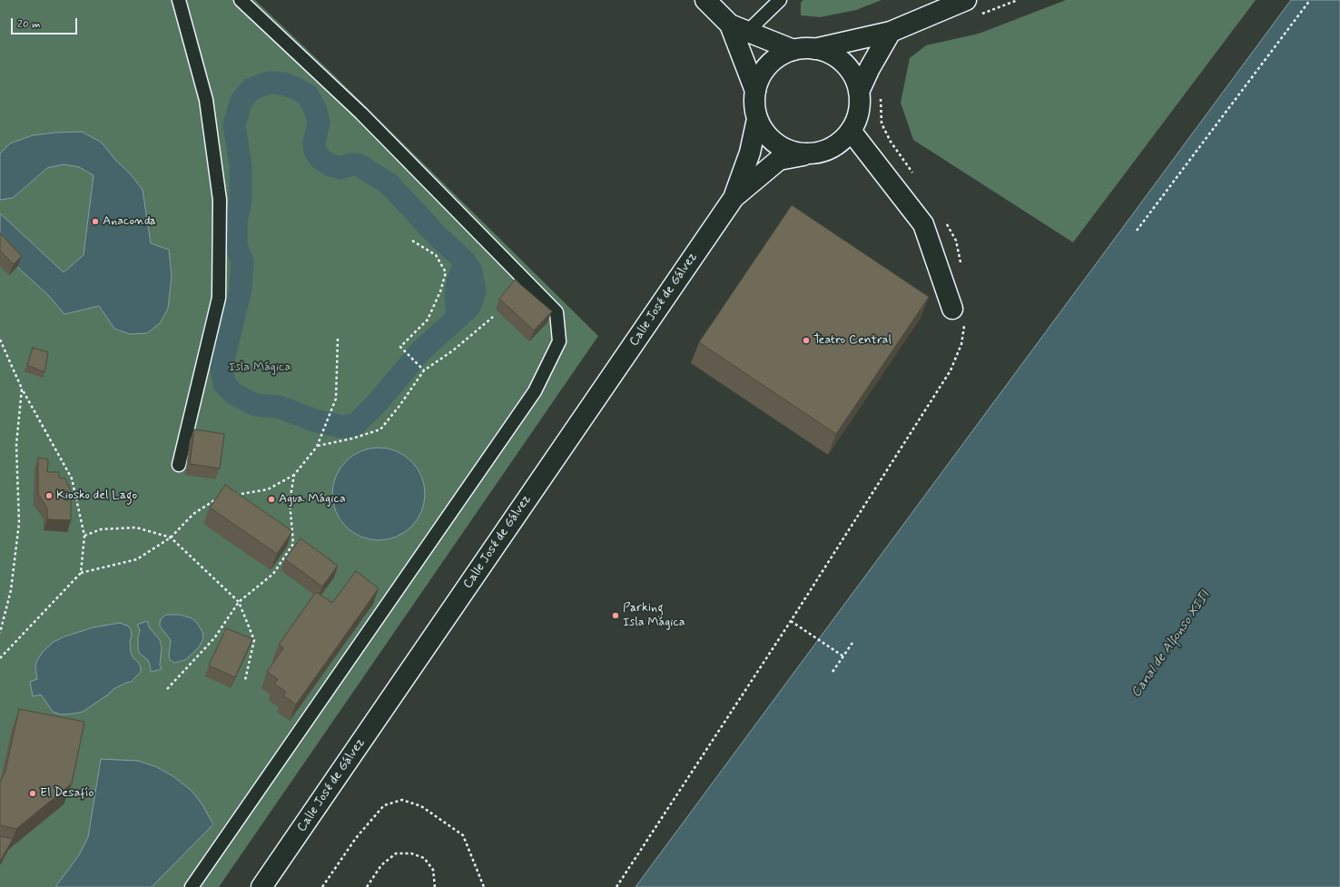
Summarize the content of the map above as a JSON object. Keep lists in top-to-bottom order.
{
  "streets": {
    "main road": ["Calle José de Gálvez"]
  },
  "water": ["Canal de Alfonso XIII"],
  "parks": ["Isla Mágica"],
  "places": [
    "Anaconda",
    "Teatro Central",
    "Kiosko del Lago",
    "Agua Mágica",
    "Parking Isla Mágica",
    "El Desafío"
  ],
  "scale_bar": "20 m"
}
